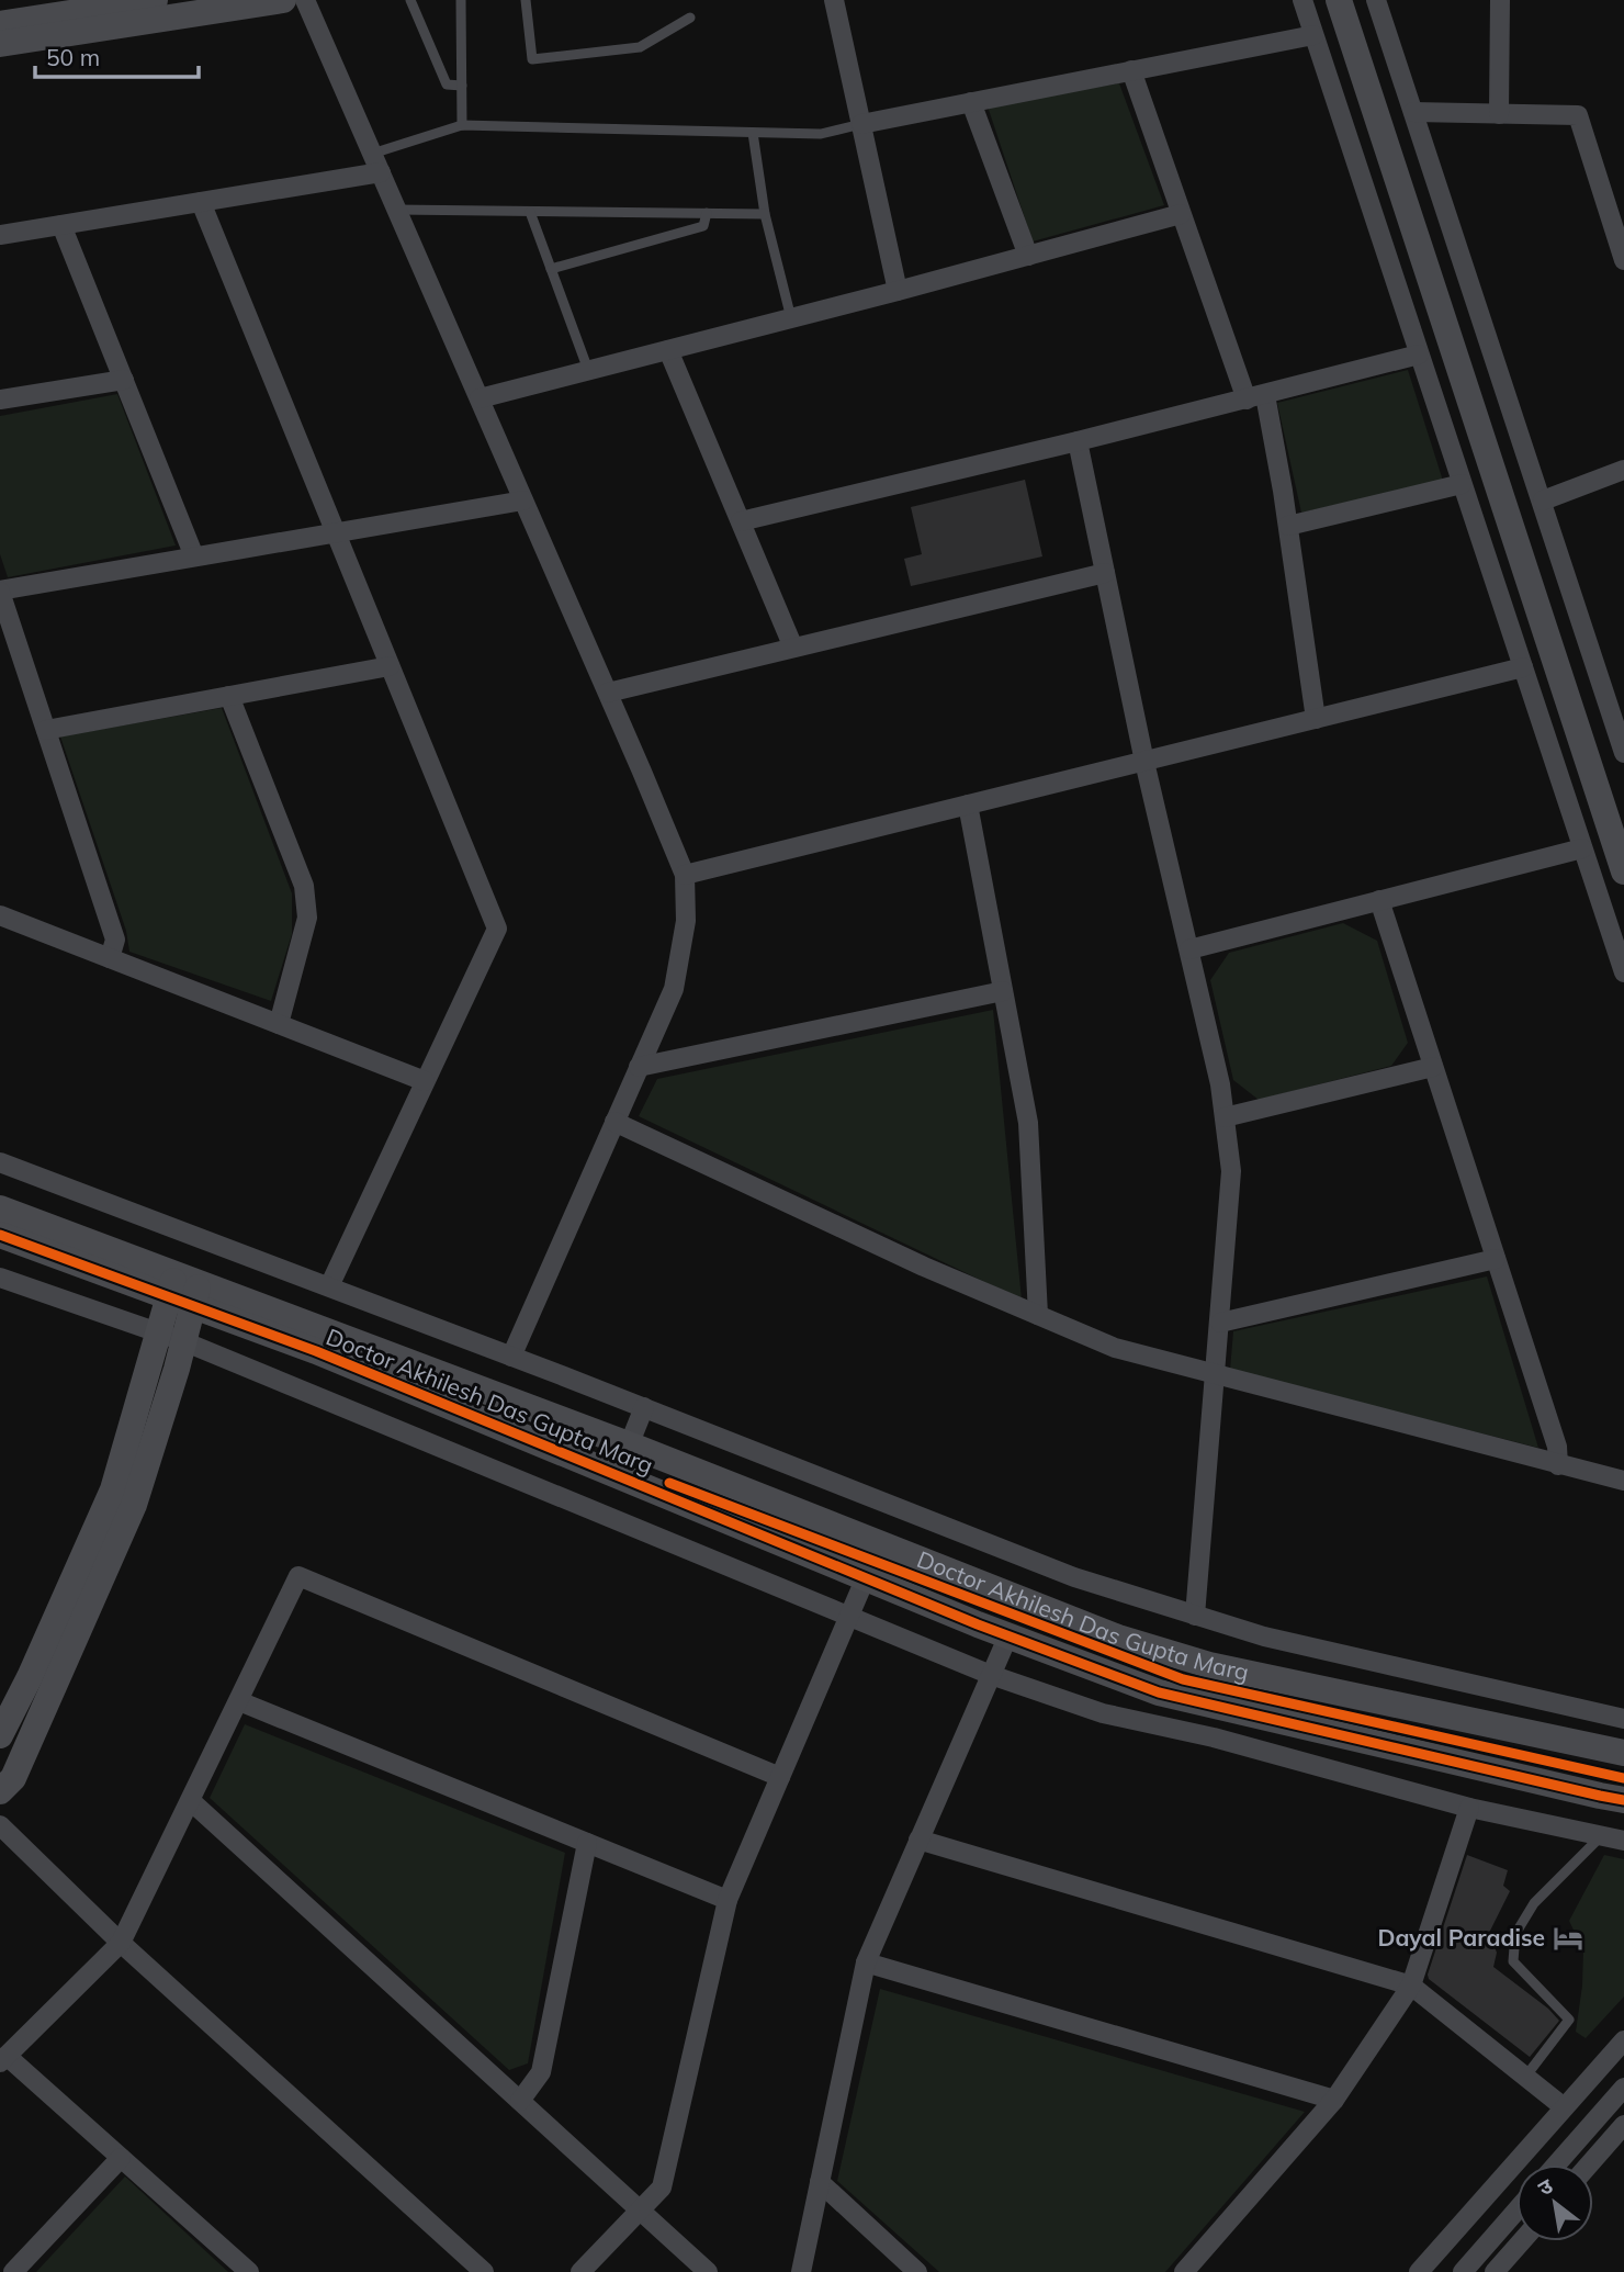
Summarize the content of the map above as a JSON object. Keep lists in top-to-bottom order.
{
  "streets": {
    "street": ["Doctor Akhilesh Das Gupta Marg"]
  },
  "places": {
    "hotel": ["Dayal Paradise"]
  },
  "scale_bar": "50 m",
  "north": "top left"
}
